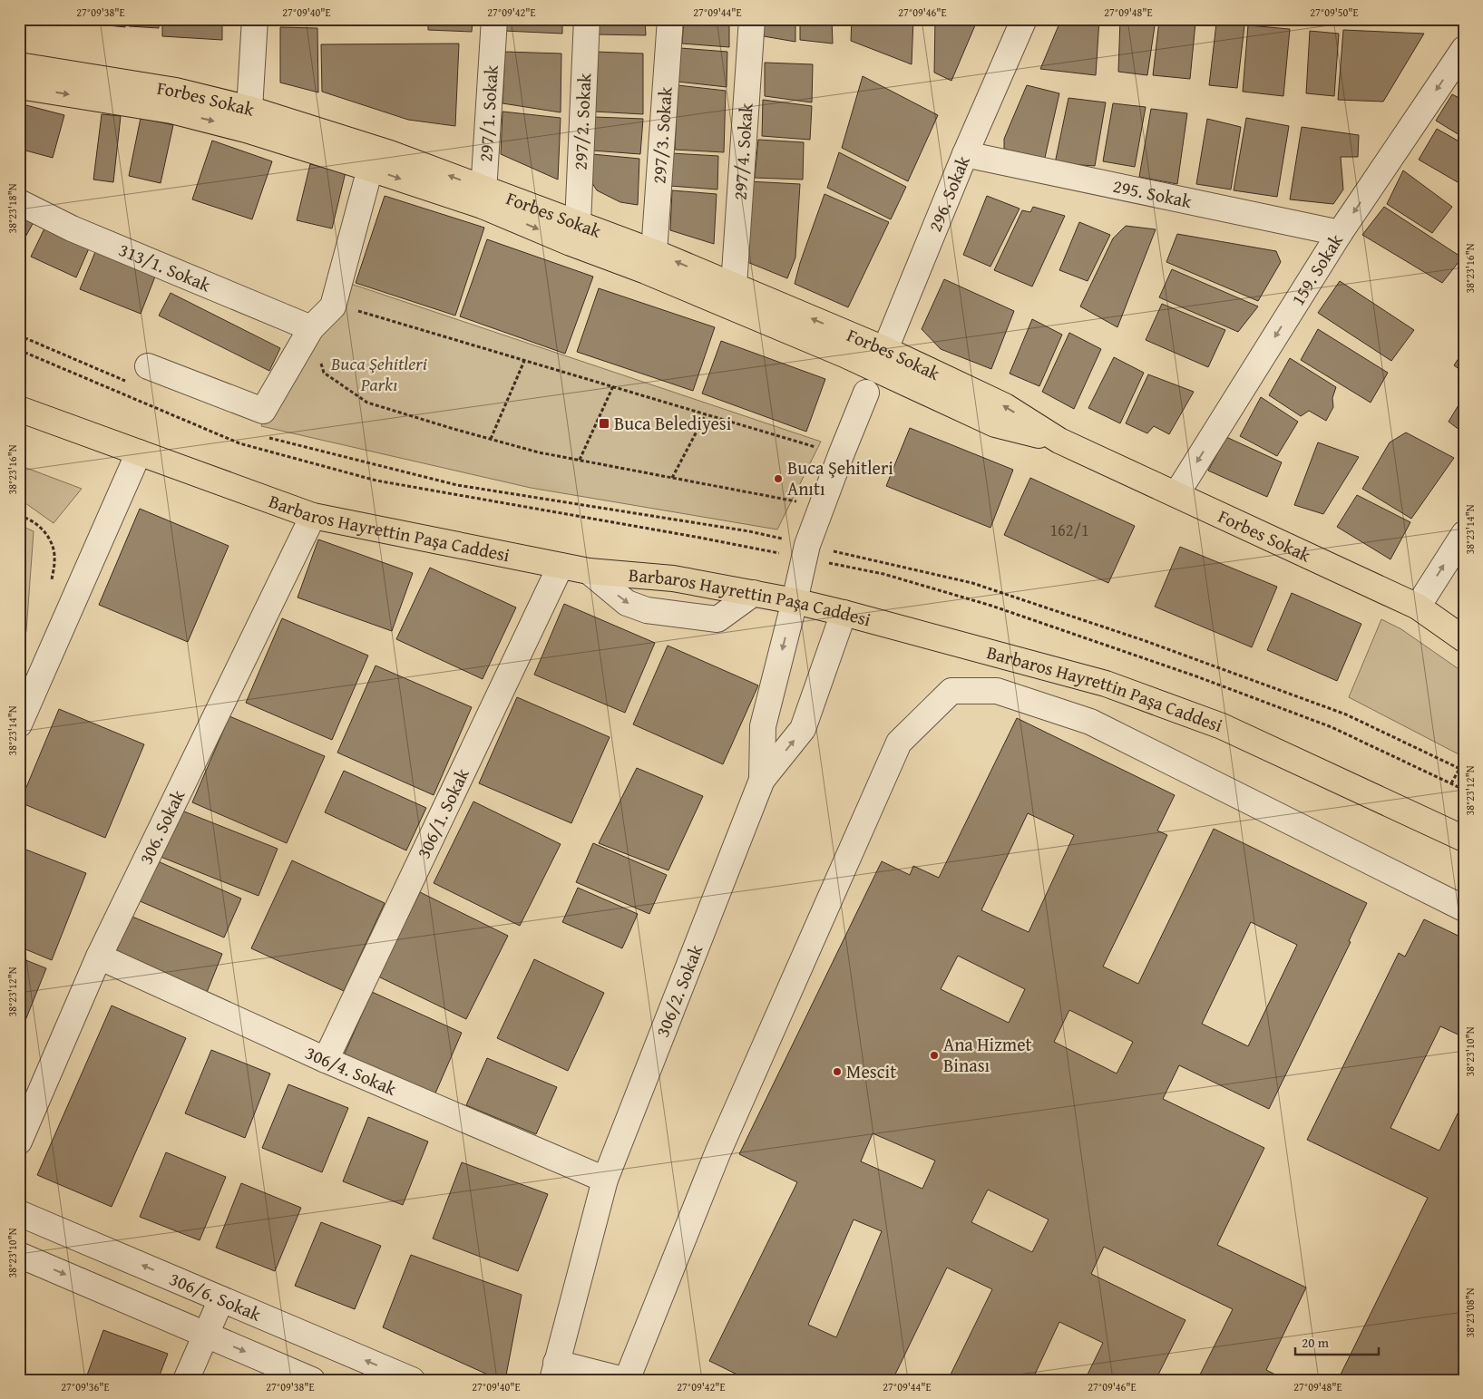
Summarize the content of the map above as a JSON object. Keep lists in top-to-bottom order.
{
  "streets": {
    "main road": ["Forbes Sokak", "Barbaros Hayrettin Paşa Caddesi"],
    "street": [
      "297/1. Sokak",
      "297/2. Sokak",
      "297/3. Sokak",
      "297/4. Sokak",
      "296. Sokak",
      "295. Sokak",
      "313/1. Sokak",
      "159. Sokak",
      "306/1. Sokak",
      "306. Sokak",
      "306/2. Sokak",
      "306/4. Sokak",
      "306/6. Sokak"
    ]
  },
  "crossings": [
    ["Forbes Sokak", "297/1. Sokak"],
    ["Forbes Sokak", "297/2. Sokak"],
    ["Forbes Sokak", "297/3. Sokak"],
    ["Forbes Sokak", "297/4. Sokak"],
    ["Forbes Sokak", "296. Sokak"],
    ["Forbes Sokak", "159. Sokak"],
    ["296. Sokak", "295. Sokak"],
    ["295. Sokak", "159. Sokak"],
    ["Barbaros Hayrettin Paşa Caddesi", "306/1. Sokak"],
    ["Barbaros Hayrettin Paşa Caddesi", "306. Sokak"],
    ["Barbaros Hayrettin Paşa Caddesi", "306/2. Sokak"],
    ["306/1. Sokak", "306/4. Sokak"],
    ["306. Sokak", "306/4. Sokak"],
    ["306/2. Sokak", "306/4. Sokak"]
  ],
  "one_way": ["159. Sokak"],
  "parks": ["Buca Şehitleri Parkı"],
  "places": {
    "transit": ["Buca Belediyesi"],
    "other": ["Buca Şehitleri Anıtı", "Ana Hizmet Binası", "Mescit"]
  },
  "house_numbers": ["162/1"],
  "scale_bar": "20 m",
  "coordinates": [
    "27°09'38\"E",
    "27°09'40\"E",
    "27°09'42\"E",
    "27°09'44\"E",
    "27°09'46\"E",
    "27°09'48\"E",
    "27°09'50\"E",
    "38°23'18\"N",
    "38°23'16\"N",
    "38°23'14\"N",
    "38°23'12\"N",
    "38°23'10\"N",
    "38°23'08\"N",
    "27°09'36\"E"
  ]
}
